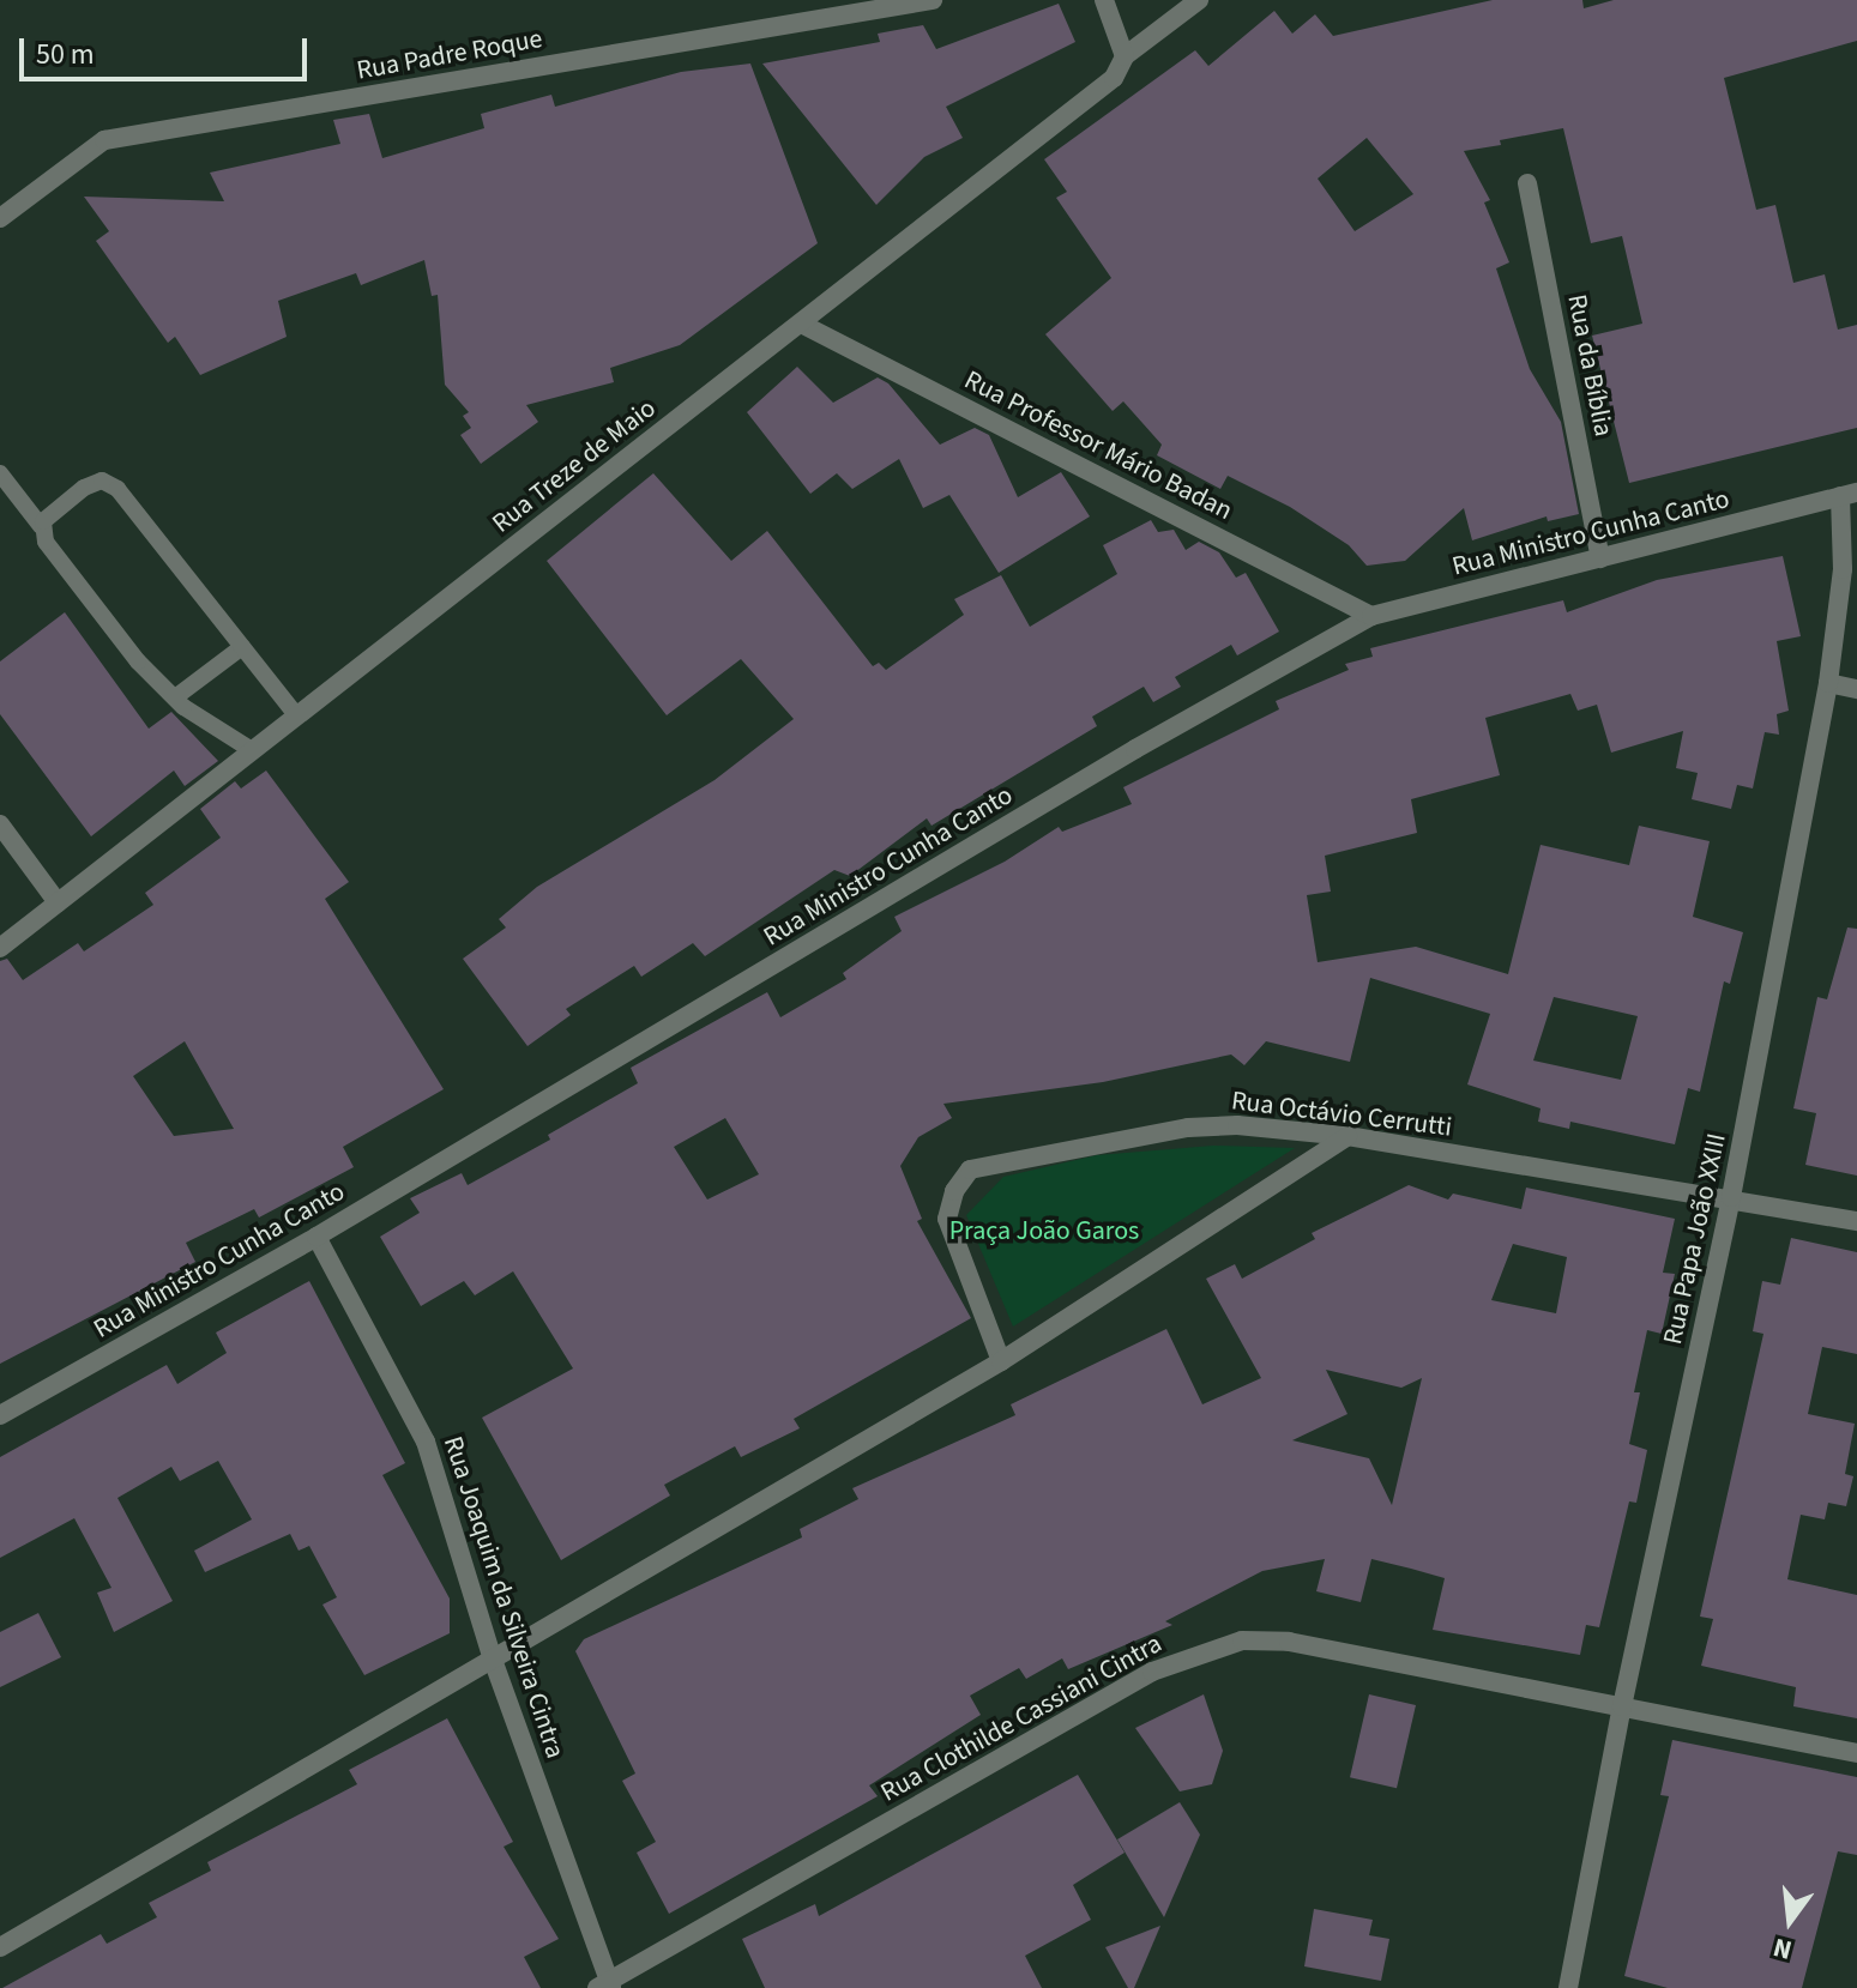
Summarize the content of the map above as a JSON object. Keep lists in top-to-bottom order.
{
  "streets": {
    "street": [
      "Rua Padre Roque",
      "Rua da Bíblia",
      "Rua Professor Mário Badan",
      "Rua Treze de Maio",
      "Rua Ministro Cunha Canto",
      "Rua Octávio Cerrutti",
      "Rua Papa João XXIII",
      "Rua Joaquim da Silveira Cintra",
      "Rua Clothilde Cassiani Cintra"
    ]
  },
  "crossings": [
    ["Rua da Bíblia", "Rua Ministro Cunha Canto"],
    ["Rua Professor Mário Badan", "Rua Treze de Maio"],
    ["Rua Professor Mário Badan", "Rua Ministro Cunha Canto"],
    ["Rua Ministro Cunha Canto", "Rua Papa João XXIII"],
    ["Rua Ministro Cunha Canto", "Rua Joaquim da Silveira Cintra"],
    ["Rua Octávio Cerrutti", "Rua Papa João XXIII"],
    ["Rua Papa João XXIII", "Rua Clothilde Cassiani Cintra"],
    ["Rua Joaquim da Silveira Cintra", "Rua Clothilde Cassiani Cintra"]
  ],
  "parks": ["Praça João Garos"],
  "scale_bar": "50 m",
  "north": "bottom"
}
